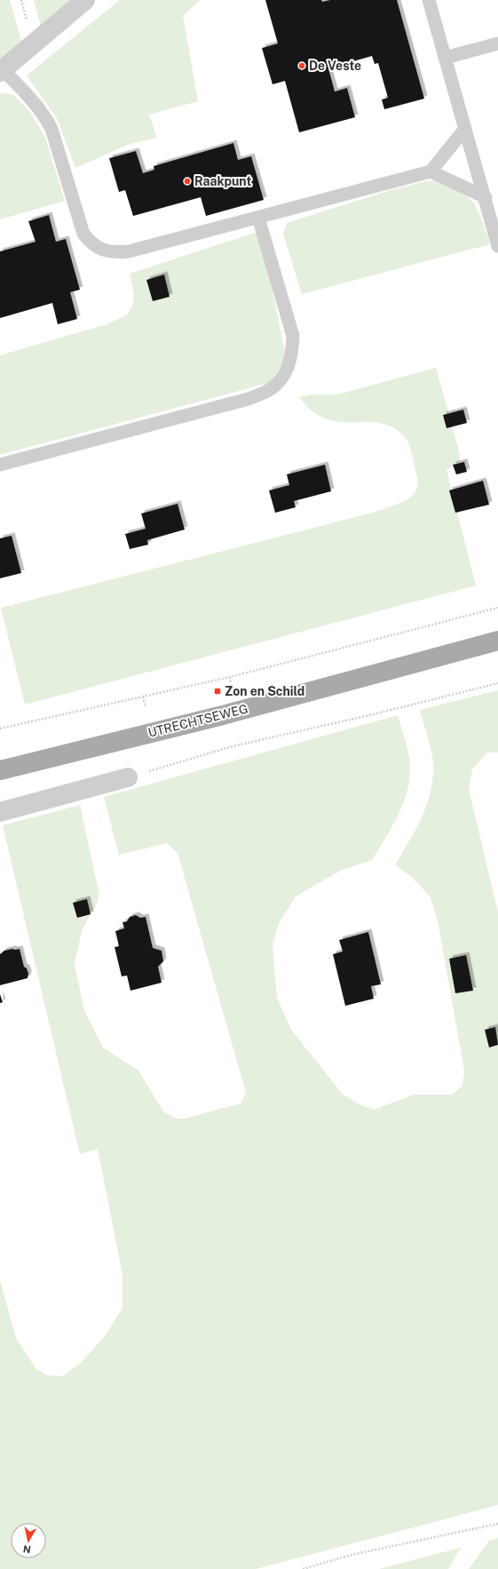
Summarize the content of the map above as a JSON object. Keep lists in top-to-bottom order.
{
  "streets": {
    "main road": ["UTRECHTSEWEG"]
  },
  "places": {
    "other": ["De Veste", "Raakpunt"],
    "transit": ["Zon en Schild"]
  },
  "north": "bottom"
}
